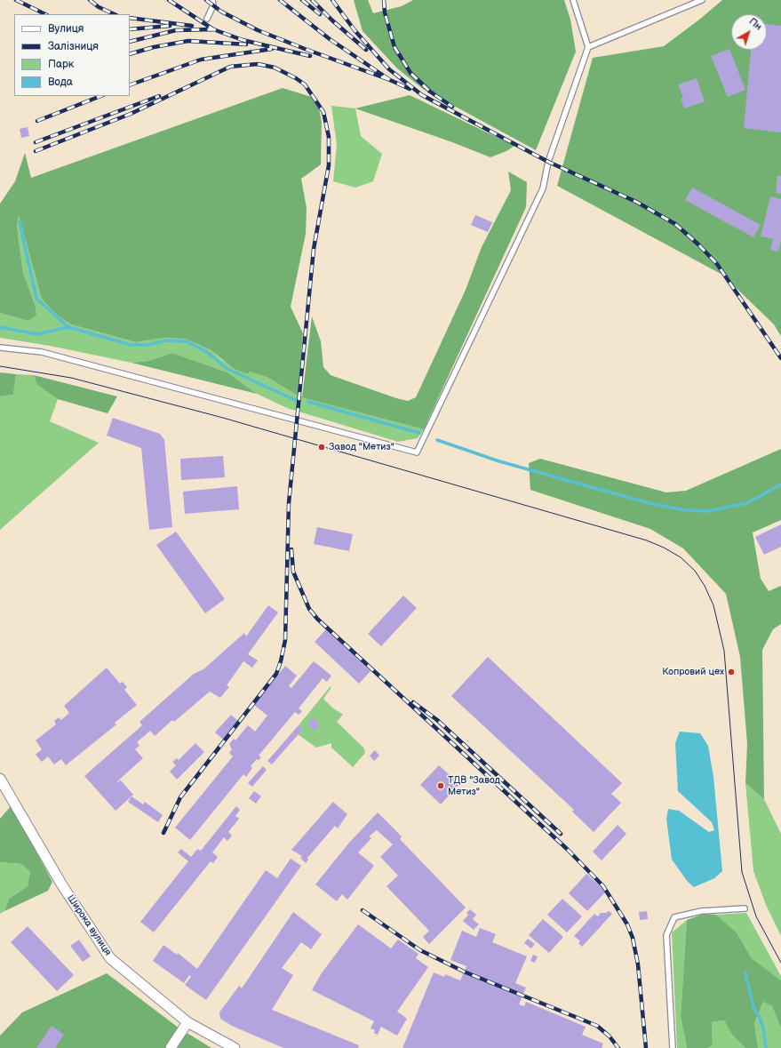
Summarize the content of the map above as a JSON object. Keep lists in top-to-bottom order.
{
  "streets": {
    "street": ["Широка вулиця"]
  },
  "places": ["Завод \"Метиз\"", "Копровий цех", "ТДВ \"Завод Метиз\""],
  "legend": [
    "Вулиця",
    "Залізниця",
    "Парк",
    "Вода"
  ],
  "north": "top right"
}
